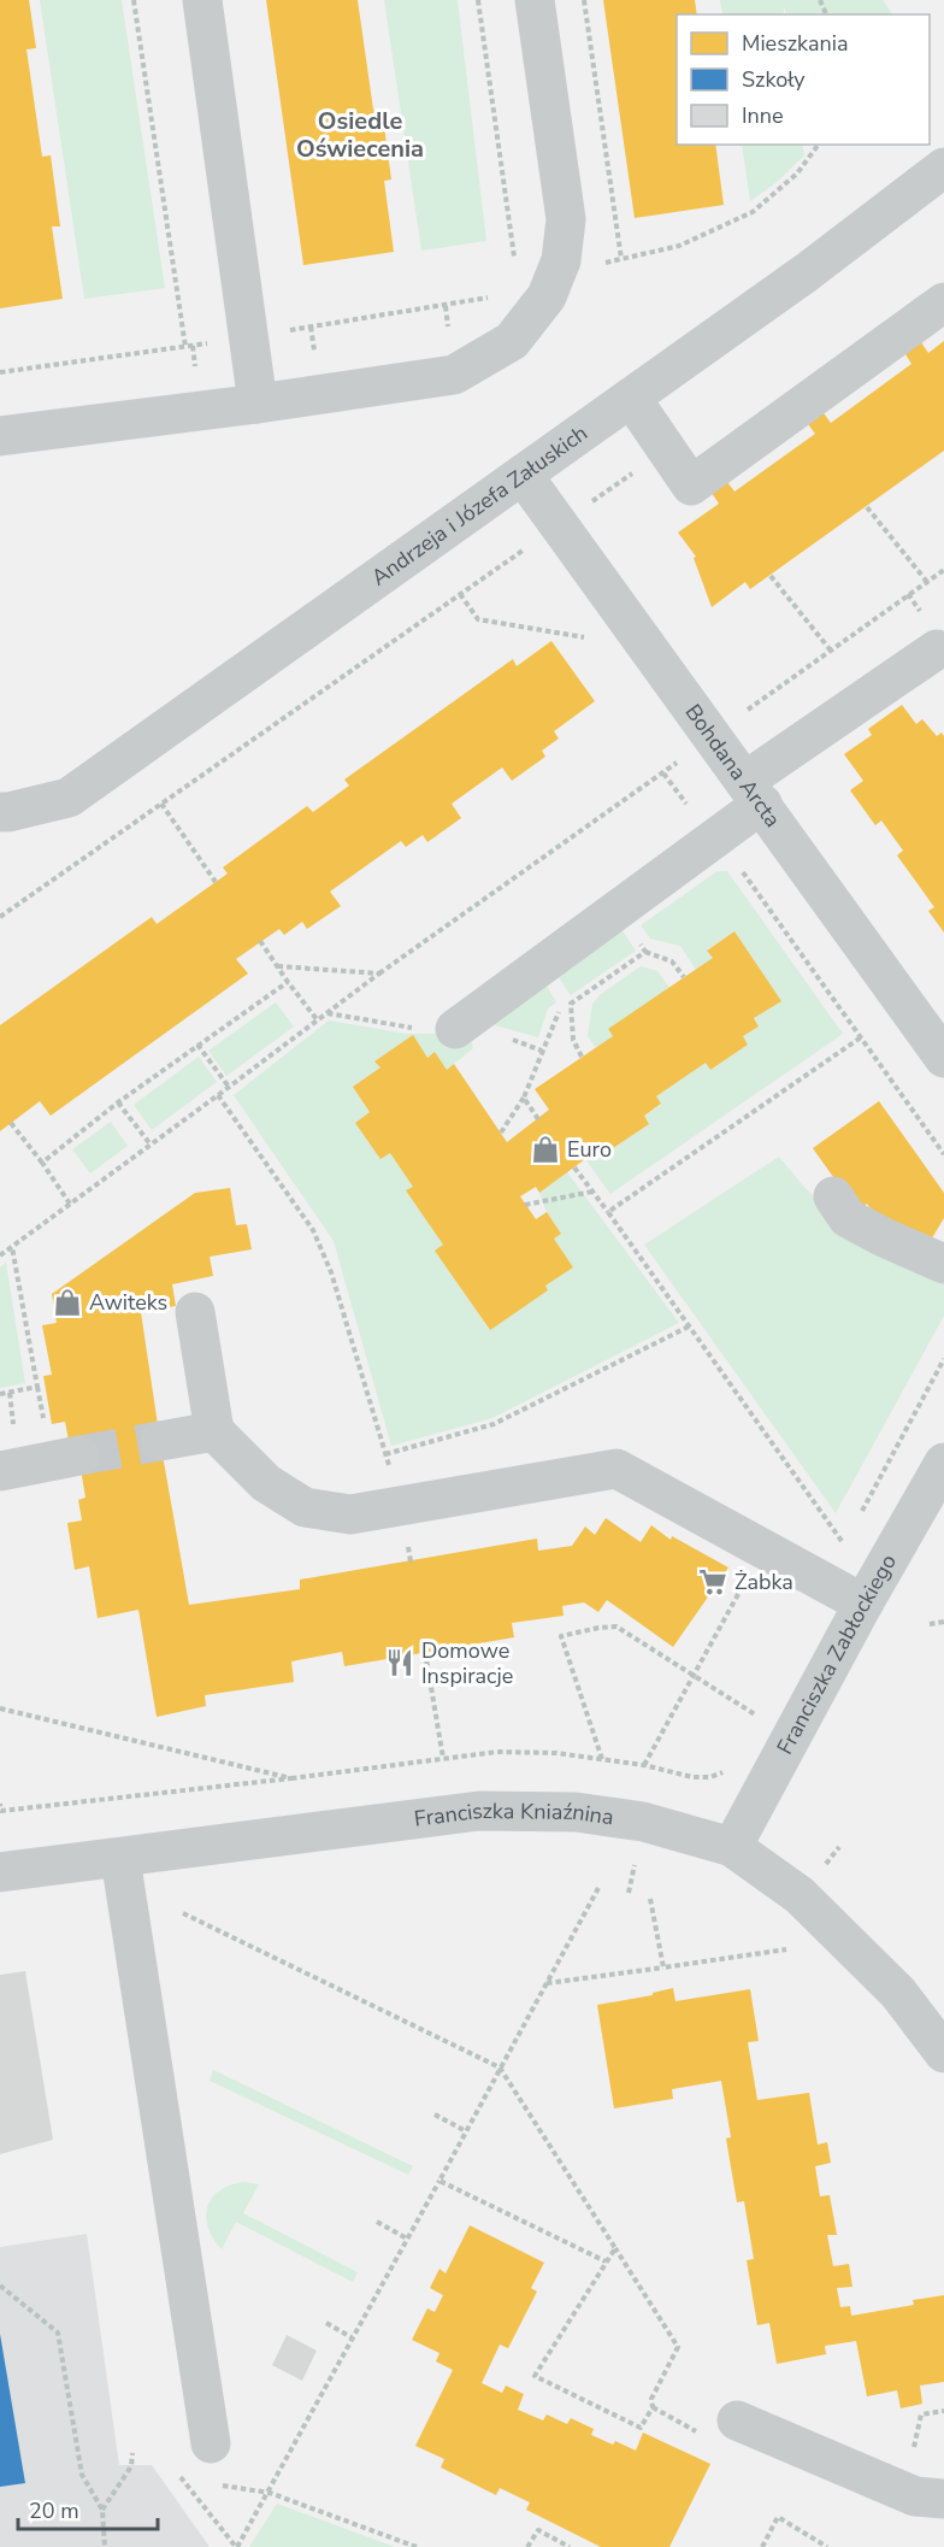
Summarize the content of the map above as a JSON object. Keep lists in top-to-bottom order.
{
  "streets": {
    "street": [
      "Andrzeja i Józefa Załuskich",
      "Bohdana Arcta",
      "Franciszka Zabłockiego",
      "Franciszka Kniaźnina"
    ]
  },
  "crossings": [
    ["Andrzeja i Józefa Załuskich", "Bohdana Arcta"],
    ["Franciszka Zabłockiego", "Franciszka Kniaźnina"]
  ],
  "districts": ["Osiedle Oświecenia"],
  "places": {
    "shop": ["Euro", "Awiteks"],
    "supermarket": ["Żabka"],
    "restaurant": ["Domowe Inspiracje"]
  },
  "legend": ["Mieszkania", "Szkoły", "Inne"],
  "scale_bar": "20 m"
}
